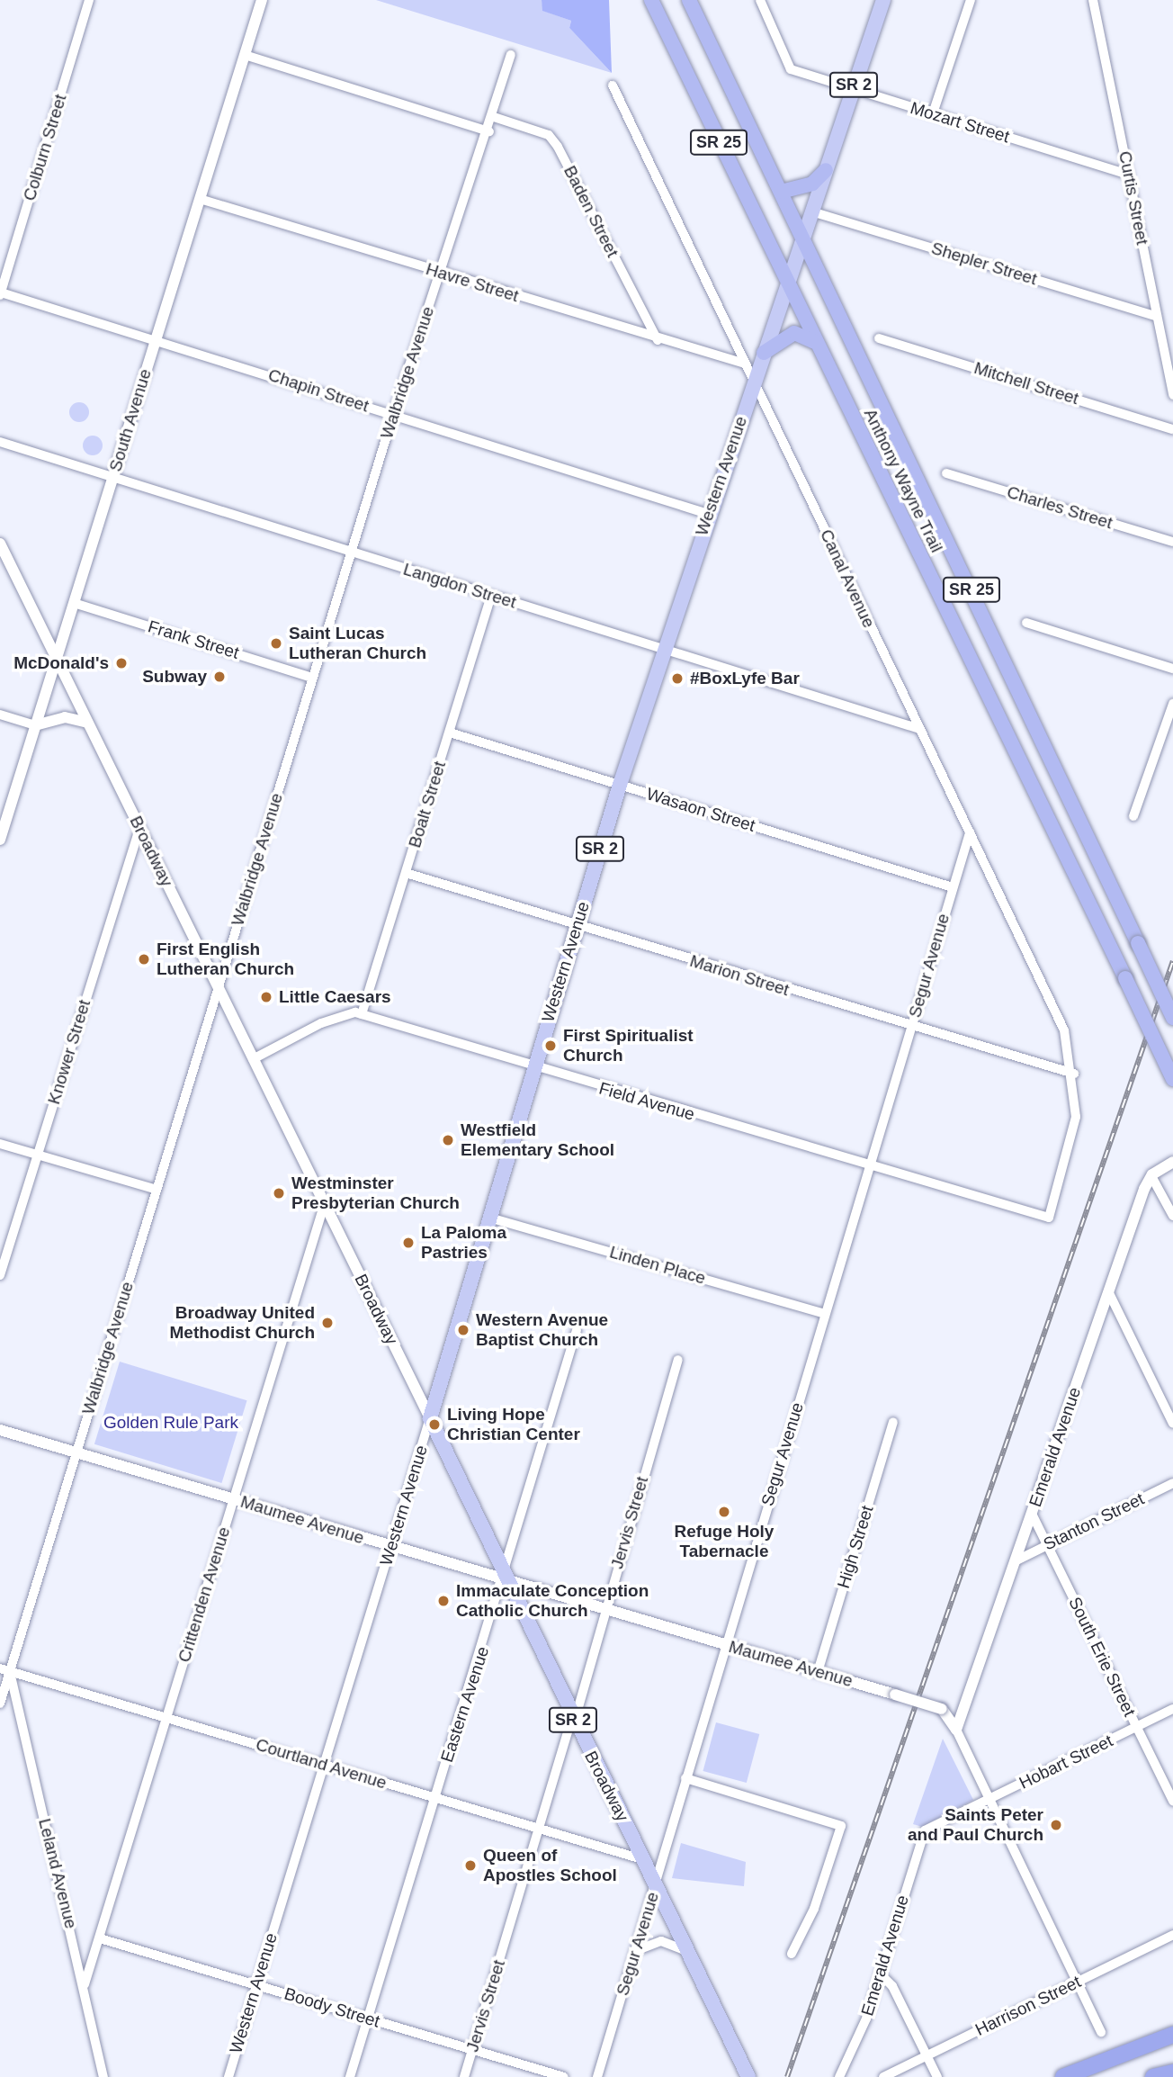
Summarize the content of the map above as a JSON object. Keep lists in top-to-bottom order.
{
  "streets": {
    "highway": ["SR 25", "Anthony Wayne Trail"],
    "main road": ["SR 2", "Western Avenue", "Broadway"],
    "street": [
      "Mozart Street",
      "Colburn Street",
      "Curtis Street",
      "Baden Street",
      "Shepler Street",
      "Havre Street",
      "Walbridge Avenue",
      "Mitchell Street",
      "Chapin Street",
      "South Avenue",
      "Charles Street",
      "Canal Avenue",
      "Langdon Street",
      "Frank Street",
      "Boalt Street",
      "Wasaon Street",
      "Segur Avenue",
      "Marion Street",
      "Knower Street",
      "Field Avenue",
      "Linden Place",
      "Emerald Avenue",
      "Maumee Avenue",
      "Stanton Street",
      "Jervis Street",
      "High Street",
      "Crittenden Avenue",
      "South Erie Street",
      "Eastern Avenue",
      "Hobart Street",
      "Courtland Avenue",
      "Leland Avenue",
      "Harrison Street",
      "Boody Street"
    ]
  },
  "crossings": [
    ["Mozart Street", "Curtis Street"],
    ["Mozart Street", "Western Avenue"],
    ["Colburn Street", "Chapin Street"],
    ["Curtis Street", "Shepler Street"],
    ["Baden Street", "Havre Street"],
    ["Baden Street", "Walbridge Avenue"],
    ["Shepler Street", "Western Avenue"],
    ["Havre Street", "Walbridge Avenue"],
    ["Havre Street", "South Avenue"],
    ["Havre Street", "Canal Avenue"],
    ["Walbridge Avenue", "Chapin Street"],
    ["Walbridge Avenue", "Langdon Street"],
    ["Walbridge Avenue", "Frank Street"],
    ["Walbridge Avenue", "Broadway"],
    ["Walbridge Avenue", "Maumee Avenue"],
    ["Walbridge Avenue", "Courtland Avenue"],
    ["Walbridge Avenue", "Leland Avenue"],
    ["Chapin Street", "South Avenue"],
    ["Chapin Street", "Western Avenue"],
    ["South Avenue", "Langdon Street"],
    ["South Avenue", "Frank Street"],
    ["South Avenue", "Broadway"],
    ["Western Avenue", "Anthony Wayne Trail"],
    ["Western Avenue", "Canal Avenue"],
    ["Western Avenue", "Langdon Street"],
    ["Western Avenue", "Wasaon Street"],
    ["Western Avenue", "Broadway"],
    ["Western Avenue", "Marion Street"],
    ["Western Avenue", "Field Avenue"],
    ["Western Avenue", "Linden Place"],
    ["Western Avenue", "Maumee Avenue"],
    ["Western Avenue", "Courtland Avenue"],
    ["Western Avenue", "Boody Street"],
    ["Canal Avenue", "Langdon Street"],
    ["Canal Avenue", "Segur Avenue"],
    ["Canal Avenue", "Marion Street"],
    ["Canal Avenue", "Field Avenue"],
    ["Langdon Street", "Boalt Street"],
    ["Boalt Street", "Wasaon Street"],
    ["Boalt Street", "Marion Street"],
    ["Boalt Street", "Field Avenue"],
    ["Wasaon Street", "Segur Avenue"],
    ["Broadway", "Segur Avenue"],
    ["Broadway", "Knower Street"],
    ["Broadway", "Field Avenue"],
    ["Broadway", "Maumee Avenue"],
    ["Broadway", "Jervis Street"],
    ["Broadway", "Crittenden Avenue"],
    ["Broadway", "Eastern Avenue"],
    ["Broadway", "Courtland Avenue"],
    ["Segur Avenue", "Marion Street"],
    ["Segur Avenue", "Field Avenue"],
    ["Segur Avenue", "Linden Place"],
    ["Segur Avenue", "Maumee Avenue"],
    ["Emerald Avenue", "Maumee Avenue"],
    ["Emerald Avenue", "Stanton Street"],
    ["Emerald Avenue", "South Erie Street"],
    ["Emerald Avenue", "Hobart Street"],
    ["Maumee Avenue", "Jervis Street"],
    ["Maumee Avenue", "High Street"],
    ["Maumee Avenue", "Crittenden Avenue"],
    ["Maumee Avenue", "Eastern Avenue"],
    ["Stanton Street", "South Erie Street"],
    ["Jervis Street", "Courtland Avenue"],
    ["Jervis Street", "Boody Street"],
    ["Crittenden Avenue", "Courtland Avenue"],
    ["Crittenden Avenue", "Leland Avenue"],
    ["Crittenden Avenue", "Boody Street"],
    ["South Erie Street", "Hobart Street"],
    ["Eastern Avenue", "Courtland Avenue"],
    ["Eastern Avenue", "Boody Street"],
    ["Courtland Avenue", "Leland Avenue"]
  ],
  "parks": ["Golden Rule Park"],
  "places": [
    "Saint Lucas Lutheran Church",
    "McDonald's",
    "Subway",
    "#BoxLyfe Bar",
    "First English Lutheran Church",
    "Little Caesars",
    "First Spiritualist Church",
    "Westfield Elementary School",
    "Westminster Presbyterian Church",
    "La Paloma Pastries",
    "Broadway United Methodist Church",
    "Western Avenue Baptist Church",
    "Living Hope Christian Center",
    "Refuge Holy Tabernacle",
    "Immaculate Conception Catholic Church",
    "Saints Peter and Paul Church",
    "Queen of Apostles School"
  ]
}
